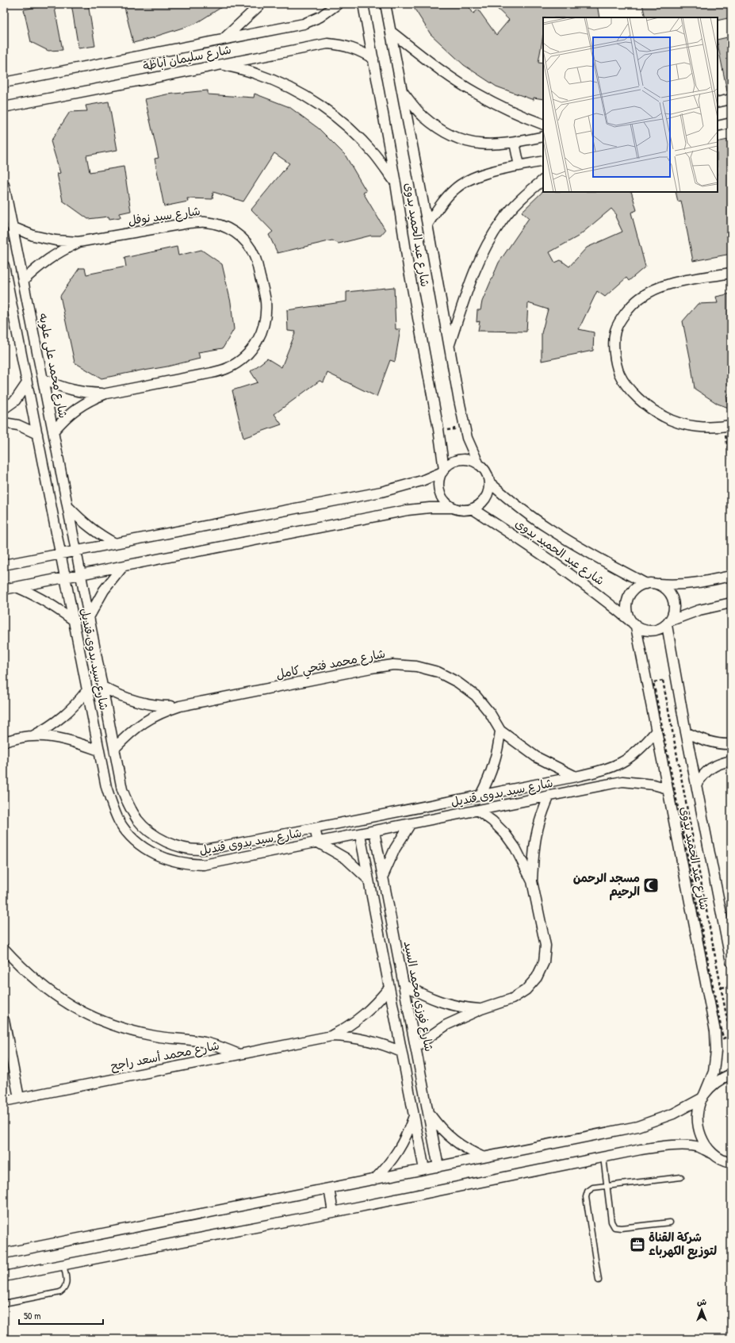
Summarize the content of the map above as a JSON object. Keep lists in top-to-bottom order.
{
  "streets": {
    "street": [
      "شارع سليمان أباظة",
      "شارع سيد نوفل",
      "شارع عبد الحميد بدوى",
      "شارع محمد على علوبه",
      "شارع سيد بدوى قنديل",
      "شارع محمد فتحي كامل",
      "شارع فوزي محمد السيد",
      "شارع محمد أسعد راجح"
    ]
  },
  "crossings": [
    ["شارع سليمان أباظة", "شارع عبد الحميد بدوى"],
    ["شارع سيد نوفل", "شارع محمد على علوبه"],
    ["شارع عبد الحميد بدوى", "شارع سيد بدوى قنديل"],
    ["شارع محمد على علوبه", "شارع سيد بدوى قنديل"],
    ["شارع سيد بدوى قنديل", "شارع محمد فتحي كامل"],
    ["شارع سيد بدوى قنديل", "شارع فوزي محمد السيد"]
  ],
  "places": {
    "mosque": ["مسجد الرحمن الرحيم"],
    "office": ["شركة القناة لتوزيع الكهرباء"]
  },
  "scale_bar": "50 m",
  "north": "top"
}
